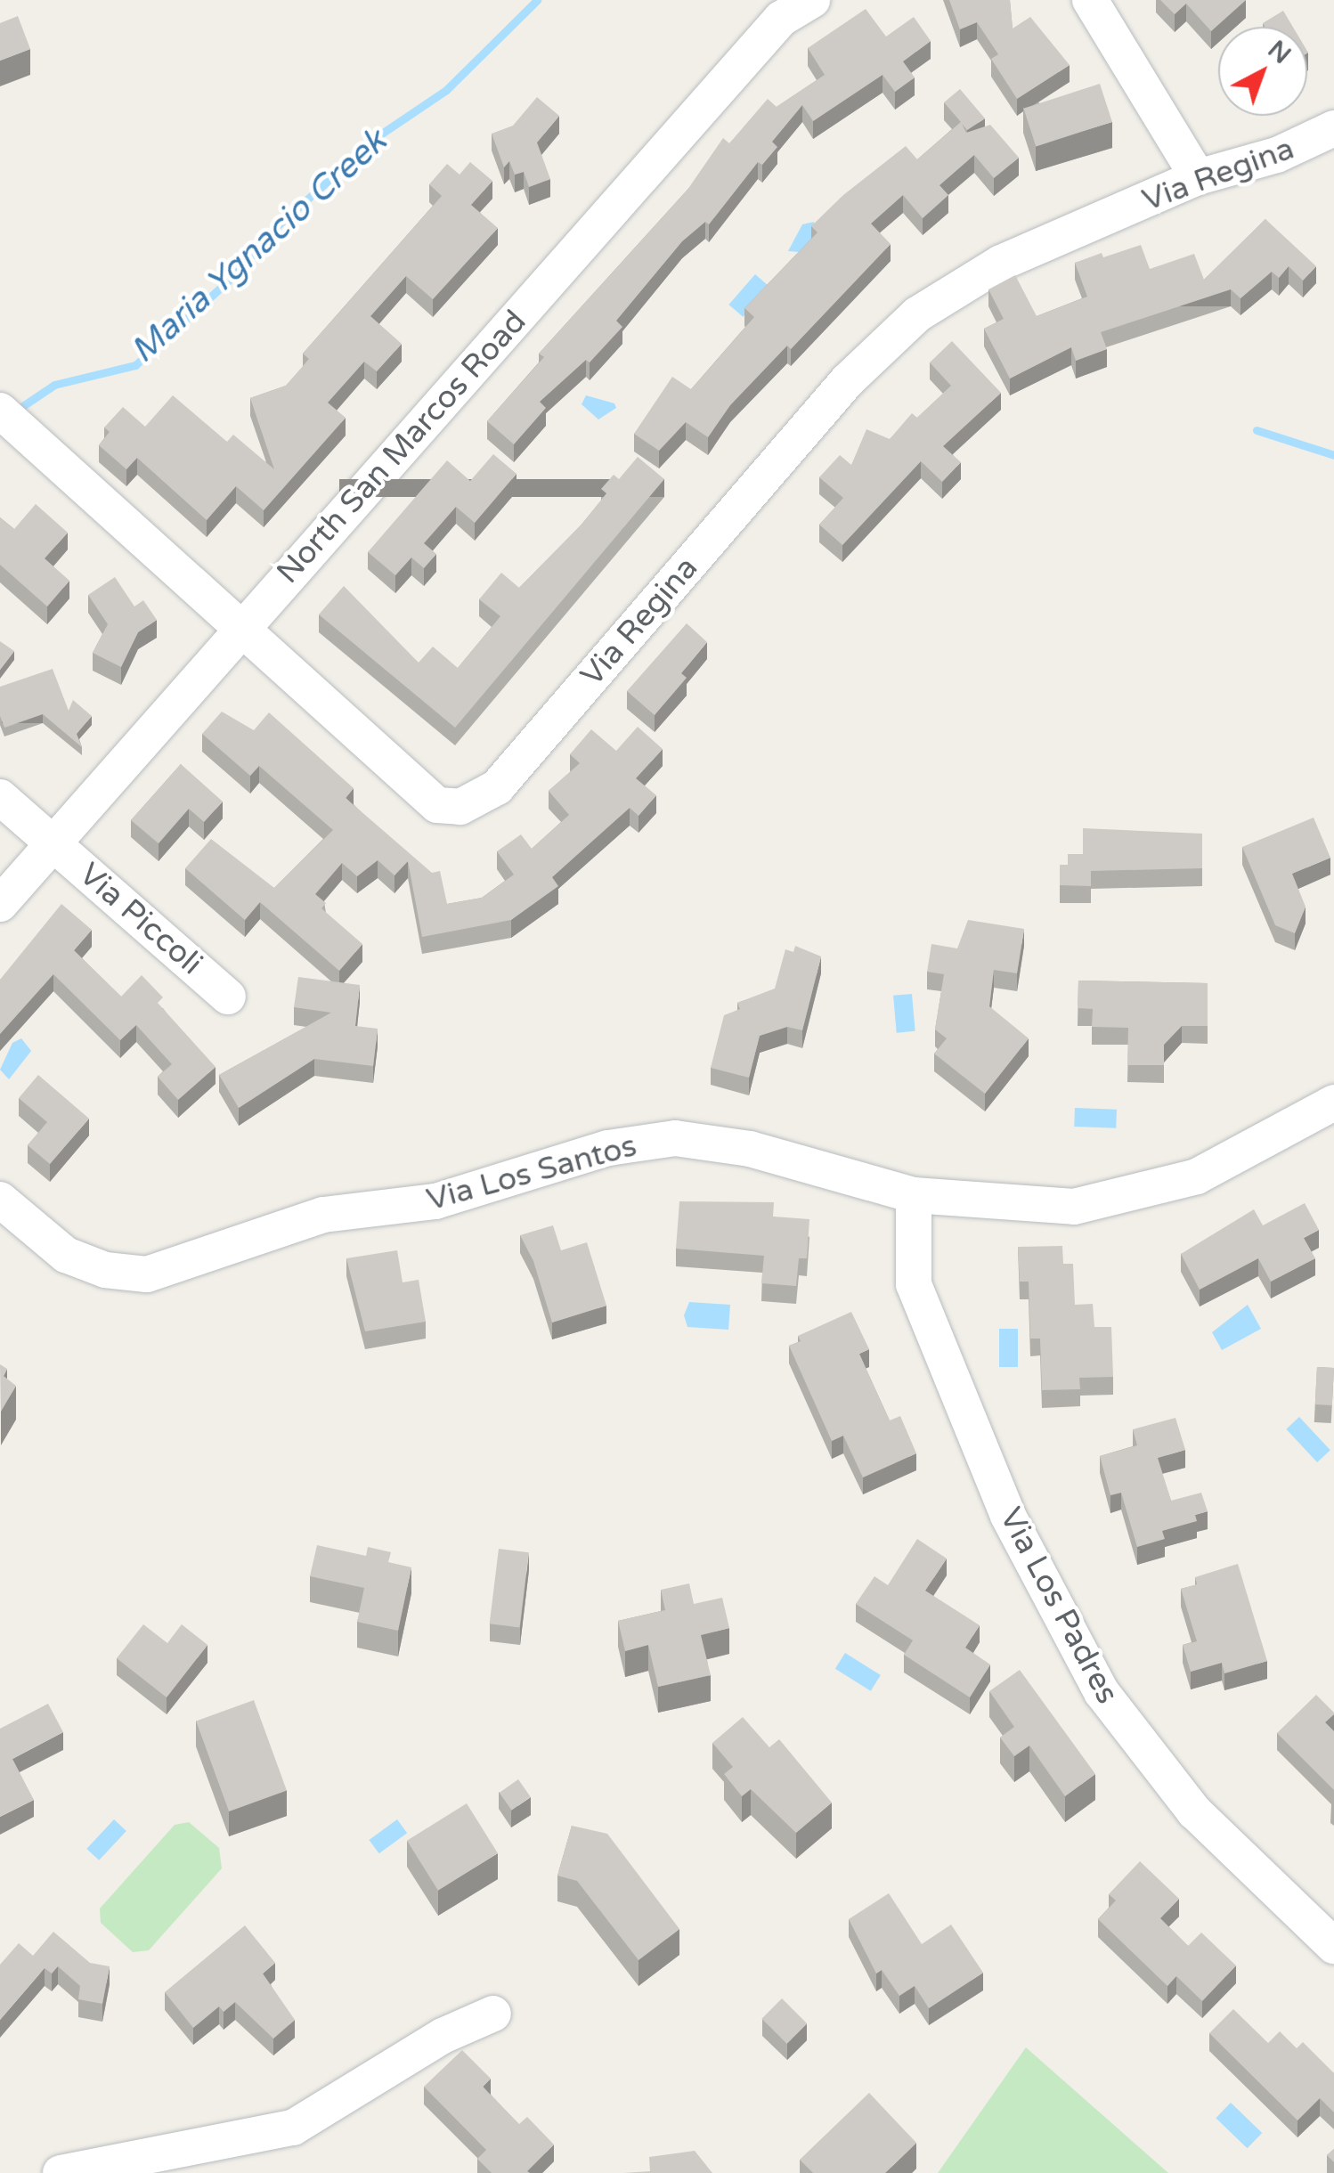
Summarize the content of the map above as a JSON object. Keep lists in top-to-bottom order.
{
  "streets": {
    "street": [
      "Via Regina",
      "North San Marcos Road",
      "Via Piccoli",
      "Via Los Santos",
      "Via Los Padres"
    ]
  },
  "crossings": [
    ["Via Regina", "North San Marcos Road"],
    ["North San Marcos Road", "Via Piccoli"],
    ["Via Los Santos", "Via Los Padres"]
  ],
  "water": ["Maria Ygnacio Creek"],
  "north": "top right"
}
